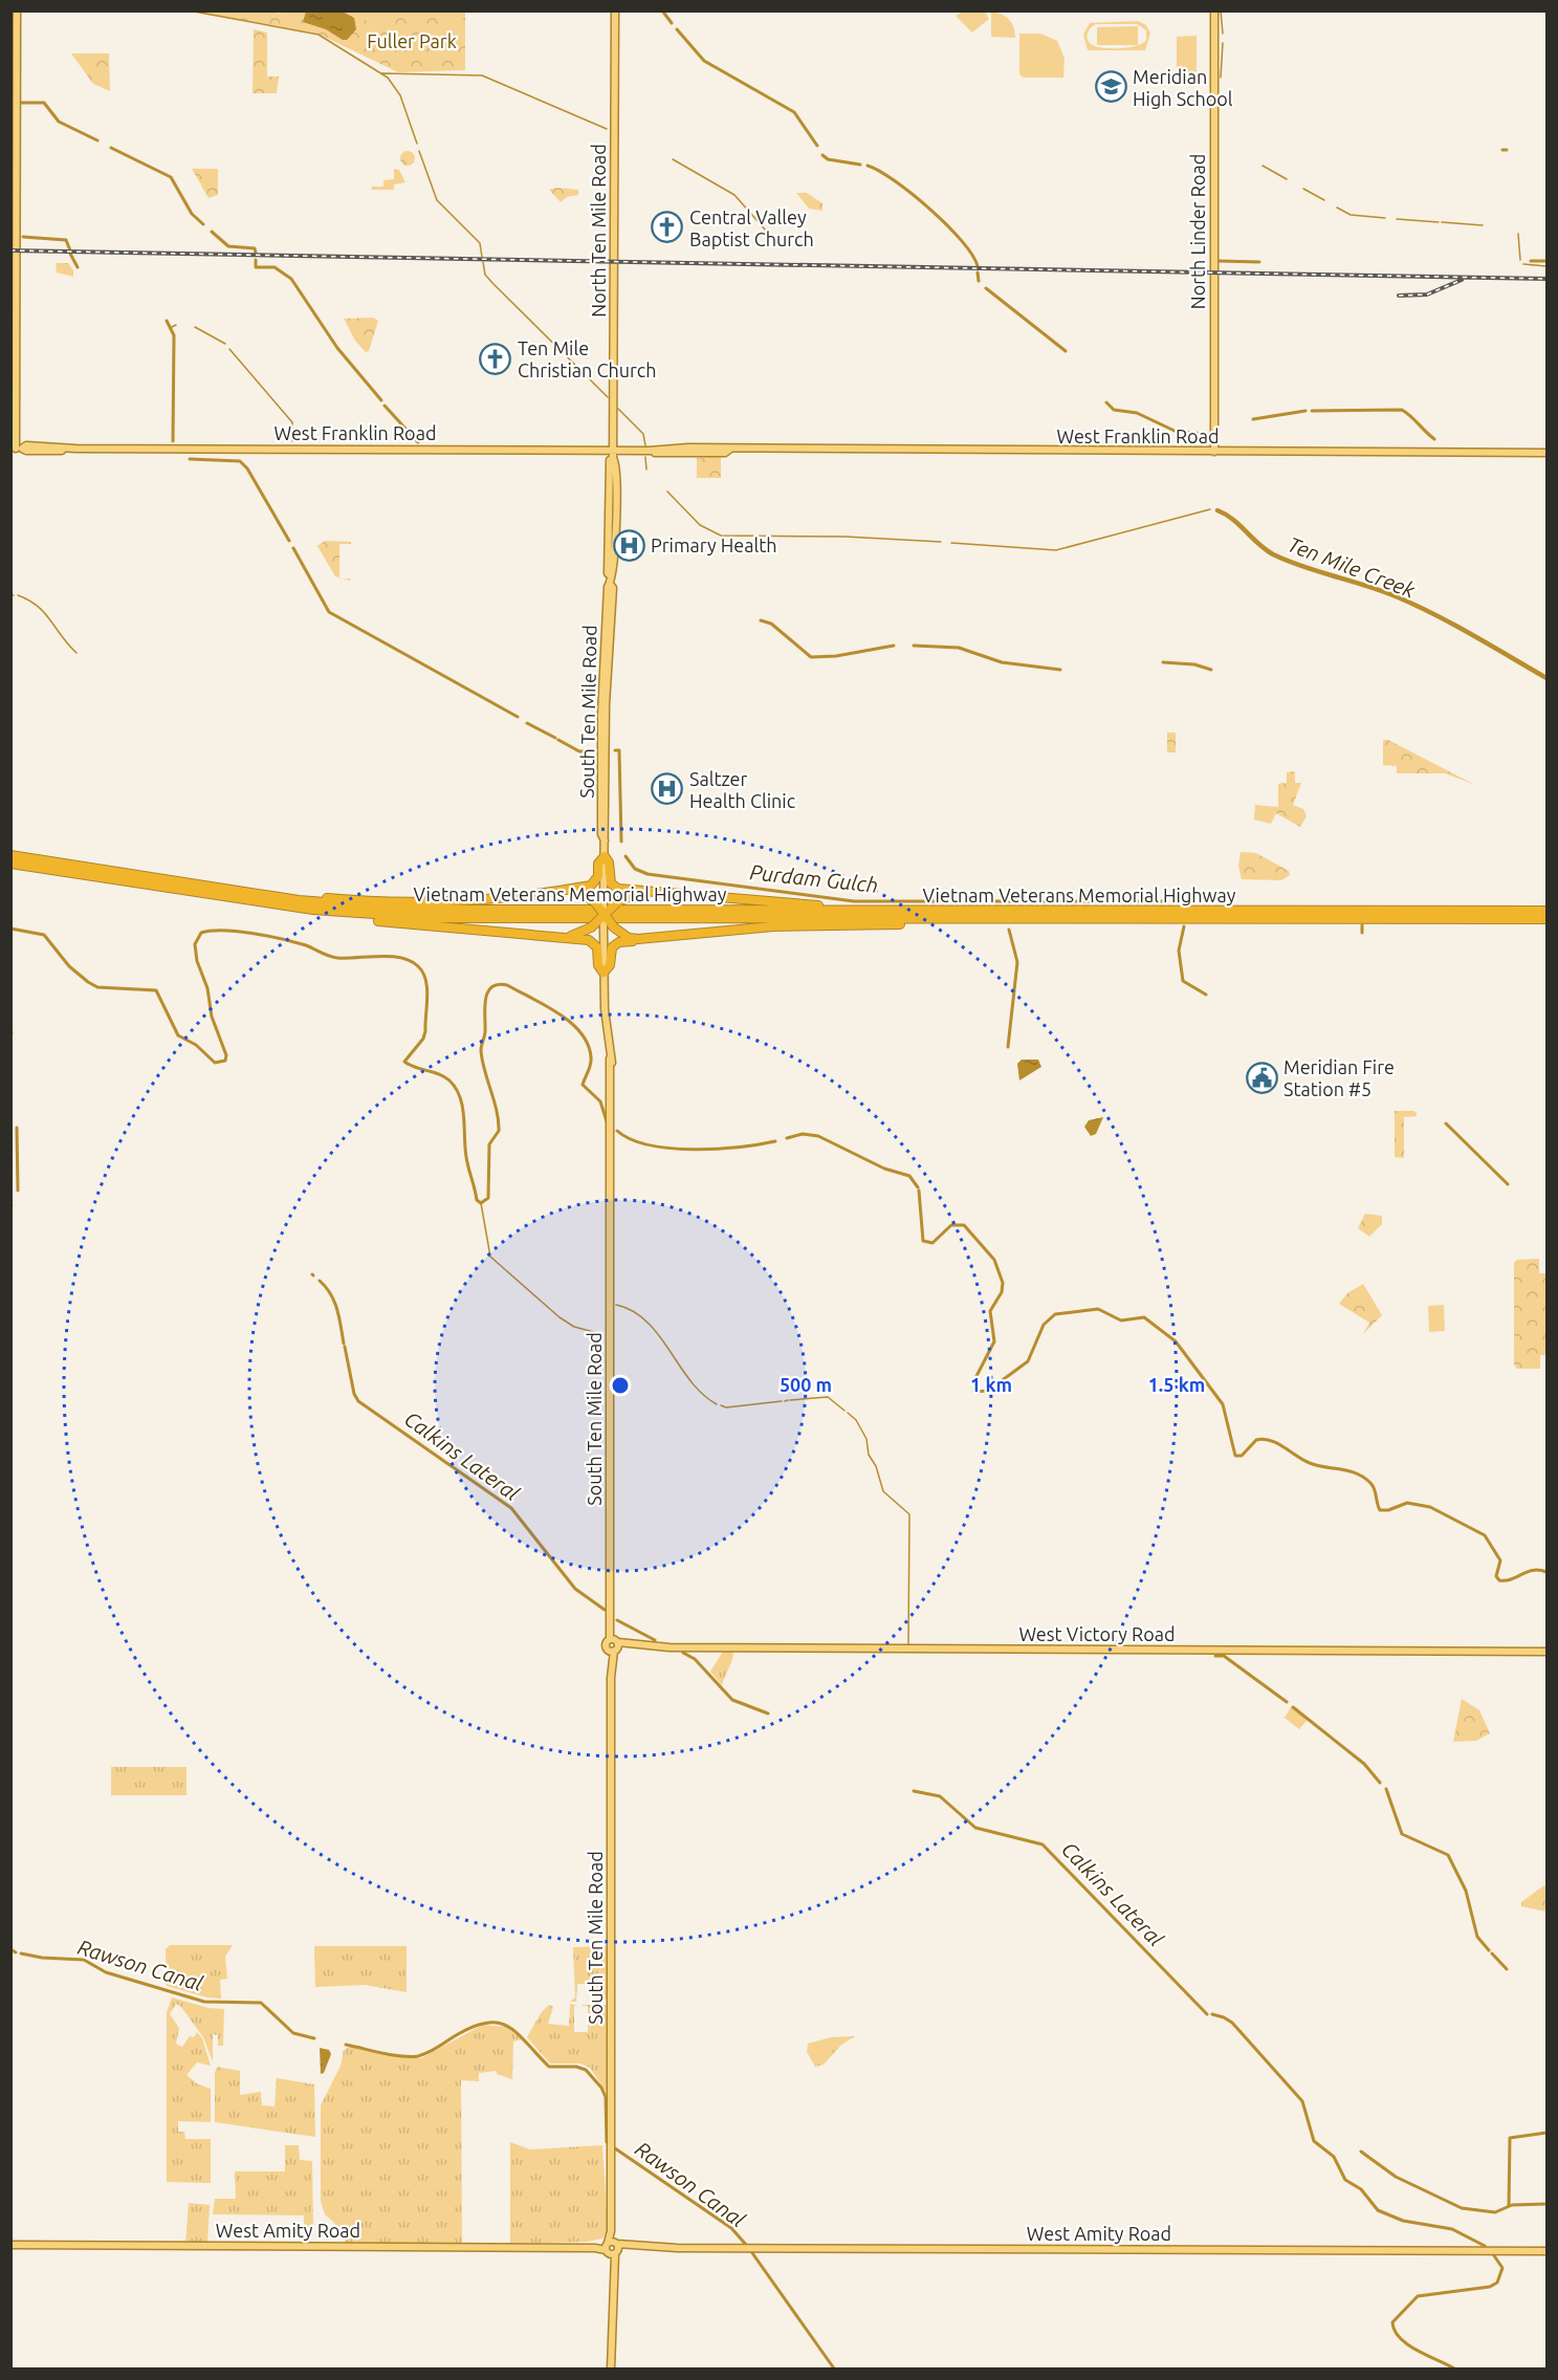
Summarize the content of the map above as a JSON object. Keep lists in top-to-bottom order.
{
  "streets": {
    "highway": ["Vietnam Veterans Memorial Highway"],
    "main road": [
      "North Ten Mile Road",
      "North Linder Road",
      "West Franklin Road",
      "South Ten Mile Road",
      "West Victory Road",
      "West Amity Road"
    ]
  },
  "crossings": [
    ["North Ten Mile Road", "West Franklin Road"],
    ["North Ten Mile Road", "South Ten Mile Road"],
    ["North Linder Road", "West Franklin Road"],
    ["West Franklin Road", "South Ten Mile Road"],
    ["South Ten Mile Road", "West Victory Road"],
    ["South Ten Mile Road", "West Amity Road"]
  ],
  "water": [
    "Ten Mile Creek",
    "Purdam Gulch",
    "Calkins Lateral",
    "Rawson Canal"
  ],
  "parks": ["Fuller Park"],
  "places": {
    "school or university": ["Meridian High School"],
    "church": ["Central Valley Baptist Church", "Ten Mile Christian Church"],
    "hospital": ["Primary Health", "Saltzer Health Clinic"],
    "public building": ["Meridian Fire Station #5"]
  },
  "rings": ["500 m", "1 km", "1.5 km"]
}
